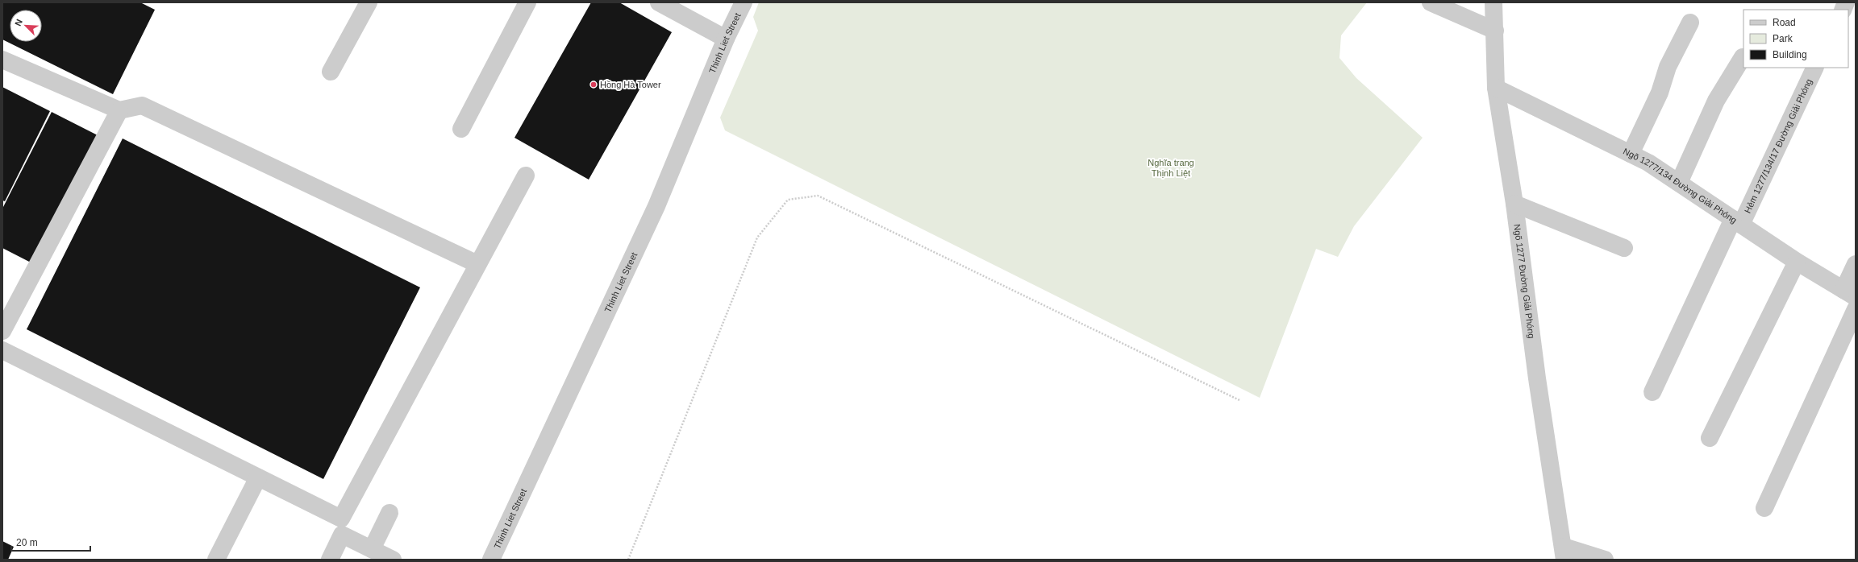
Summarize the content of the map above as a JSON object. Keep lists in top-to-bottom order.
{
  "streets": {
    "street": [
      "Thinh Liet Street",
      "Hẻm 1277/134/17 Đường Giải Phóng",
      "Ngõ 1277/134 Đường Giải Phóng",
      "Ngõ 1277 Đường Giải Phóng"
    ]
  },
  "crossings": [
    ["Hẻm 1277/134/17 Đường Giải Phóng", "Ngõ 1277/134 Đường Giải Phóng"],
    ["Ngõ 1277/134 Đường Giải Phóng", "Ngõ 1277 Đường Giải Phóng"]
  ],
  "parks": ["Nghĩa trang Thịnh Liệt"],
  "places": ["Hồng Hà Tower"],
  "legend": ["Road", "Park", "Building"],
  "scale_bar": "20 m",
  "north": "top left"
}
